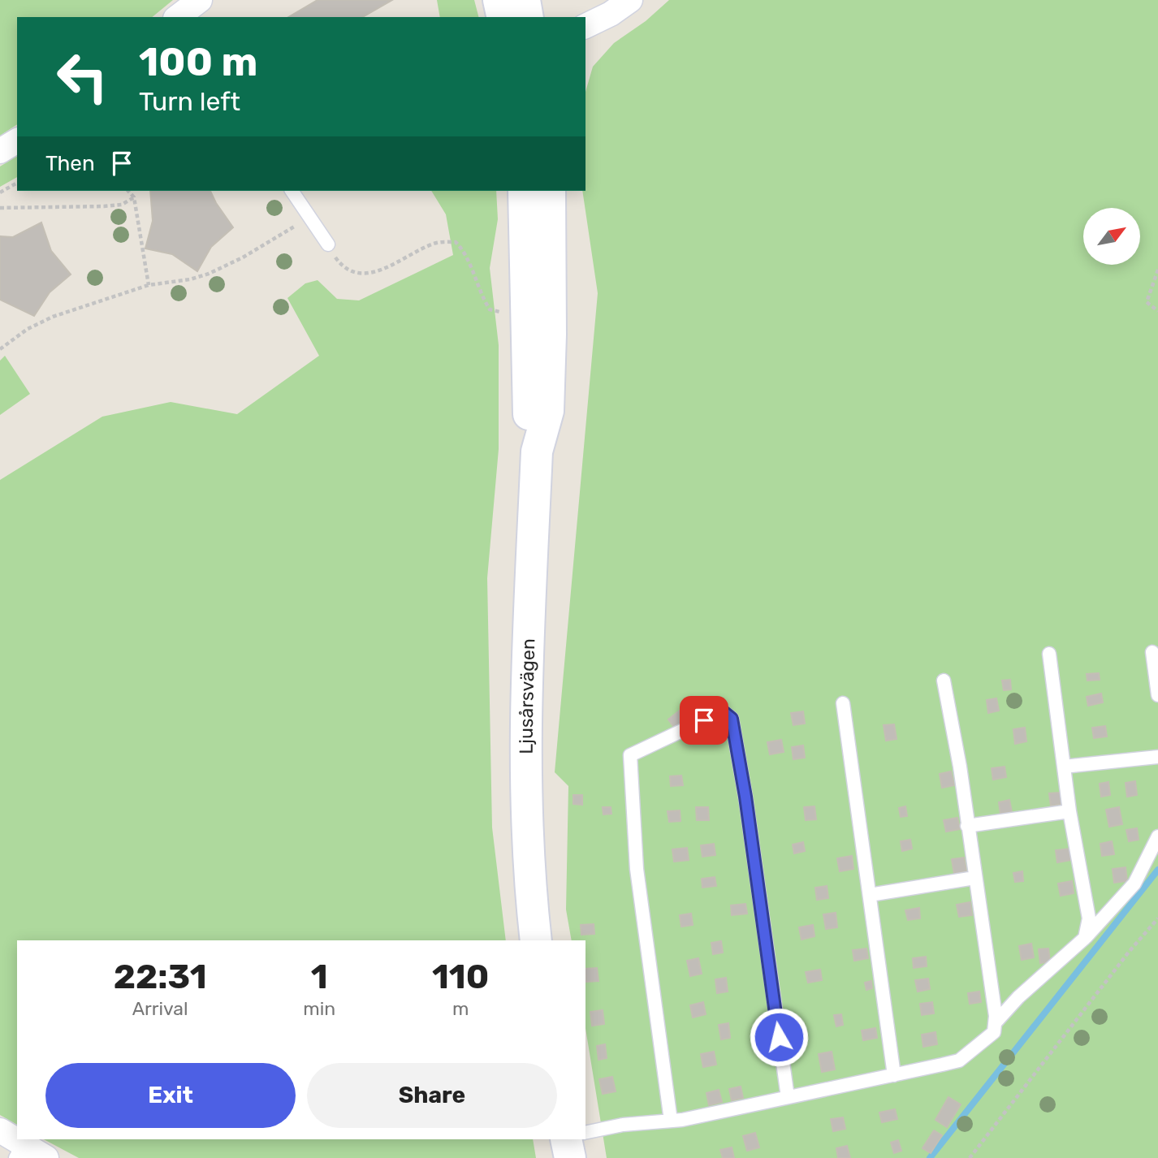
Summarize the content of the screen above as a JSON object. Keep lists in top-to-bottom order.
{
  "streets": {
    "main road": ["Ljusårsvägen"]
  },
  "north": "top right",
  "page": {
    "turn": ["100 m", "Turn left"],
    "then": "Then",
    "eta": [
      "22:31",
      "Arrival",
      "1",
      "min",
      "110",
      "m"
    ],
    "buttons": ["Exit", "Share"]
  }
}
